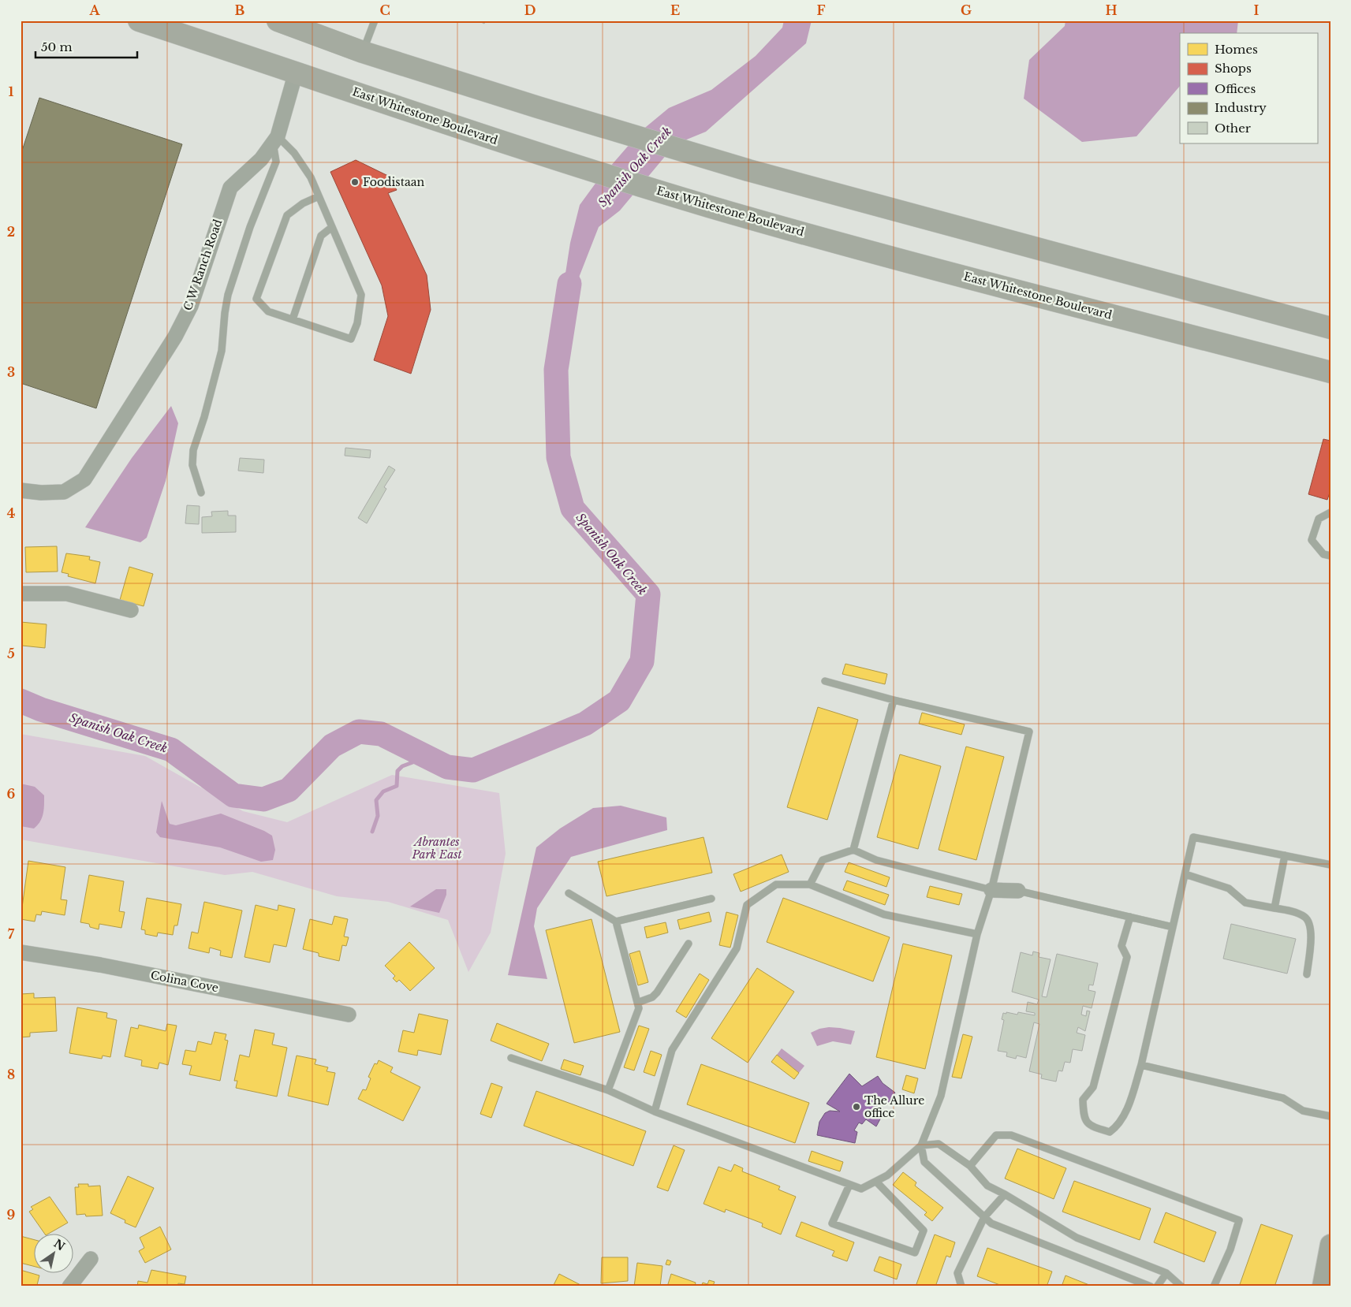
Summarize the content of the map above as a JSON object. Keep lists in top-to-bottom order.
{
  "streets": {
    "main road": ["East Whitestone Boulevard"],
    "street": ["C W Ranch Road", "Colina Cove"]
  },
  "crossings": [
    ["East Whitestone Boulevard", "C W Ranch Road"]
  ],
  "water": ["Spanish Oak Creek"],
  "parks": ["Abrantes Park East"],
  "places": ["Foodistaan", "The Allure office"],
  "legend": [
    "Homes",
    "Shops",
    "Offices",
    "Industry",
    "Other"
  ],
  "scale_bar": "50 m",
  "north": "top right",
  "grid": {
    "columns": [
      "A",
      "B",
      "C",
      "D",
      "E",
      "F",
      "G",
      "H",
      "I"
    ],
    "rows": [
      "1",
      "2",
      "3",
      "4",
      "5",
      "6",
      "7",
      "8",
      "9"
    ]
  }
}
